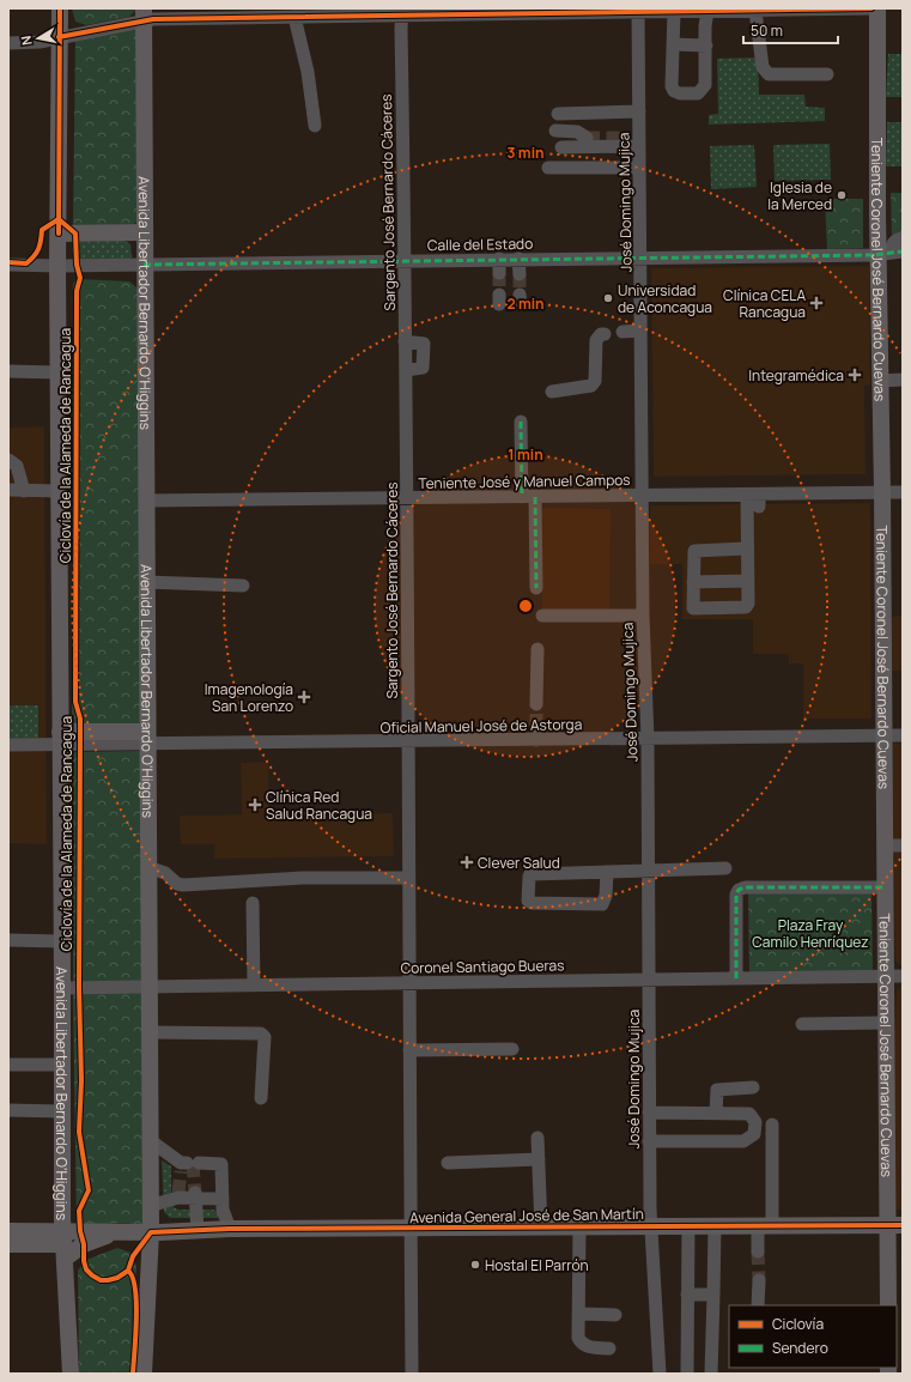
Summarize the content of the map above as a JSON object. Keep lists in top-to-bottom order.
{
  "streets": {
    "main road": ["Teniente Coronel José Bernardo Cuevas", "Avenida Libertador Bernardo O'Higgins", "Avenida General José de San Martín"],
    "street": [
      "Sargento José Bernardo Cáceres",
      "José Domingo Mujica",
      "Calle del Estado",
      "Teniente José y Manuel Campos",
      "Oficial Manuel José de Astorga",
      "Coronel Santiago Bueras"
    ],
    "cycle path": ["Ciclovía de la Alameda de Rancagua"]
  },
  "crossings": [
    ["Sargento José Bernardo Cáceres", "Calle del Estado"],
    ["Sargento José Bernardo Cáceres", "Teniente José y Manuel Campos"],
    ["Sargento José Bernardo Cáceres", "Oficial Manuel José de Astorga"],
    ["Sargento José Bernardo Cáceres", "Coronel Santiago Bueras"],
    ["Sargento José Bernardo Cáceres", "Avenida General José de San Martín"],
    ["José Domingo Mujica", "Calle del Estado"],
    ["José Domingo Mujica", "Teniente José y Manuel Campos"],
    ["José Domingo Mujica", "Oficial Manuel José de Astorga"],
    ["José Domingo Mujica", "Coronel Santiago Bueras"],
    ["José Domingo Mujica", "Avenida General José de San Martín"],
    ["Calle del Estado", "Teniente Coronel José Bernardo Cuevas"],
    ["Calle del Estado", "Avenida Libertador Bernardo O'Higgins"],
    ["Teniente Coronel José Bernardo Cuevas", "Teniente José y Manuel Campos"],
    ["Teniente Coronel José Bernardo Cuevas", "Oficial Manuel José de Astorga"],
    ["Teniente Coronel José Bernardo Cuevas", "Coronel Santiago Bueras"],
    ["Teniente Coronel José Bernardo Cuevas", "Avenida General José de San Martín"],
    ["Avenida Libertador Bernardo O'Higgins", "Teniente José y Manuel Campos"],
    ["Avenida Libertador Bernardo O'Higgins", "Oficial Manuel José de Astorga"],
    ["Avenida Libertador Bernardo O'Higgins", "Coronel Santiago Bueras"],
    ["Avenida Libertador Bernardo O'Higgins", "Avenida General José de San Martín"]
  ],
  "parks": ["Plaza Fray Camilo Henríquez"],
  "places": {
    "other": ["Iglesia de la Merced", "Universidad de Aconcagua", "Hostal El Parrón"],
    "health": [
      "Clínica CELA Rancagua",
      "Integramédica",
      "Imagenología San Lorenzo",
      "Clínica Red Salud Rancagua",
      "Clever Salud"
    ]
  },
  "legend": ["Ciclovía", "Sendero"],
  "scale_bar": "50 m",
  "north": "left",
  "rings": ["3 min", "2 min", "1 min"]
}
